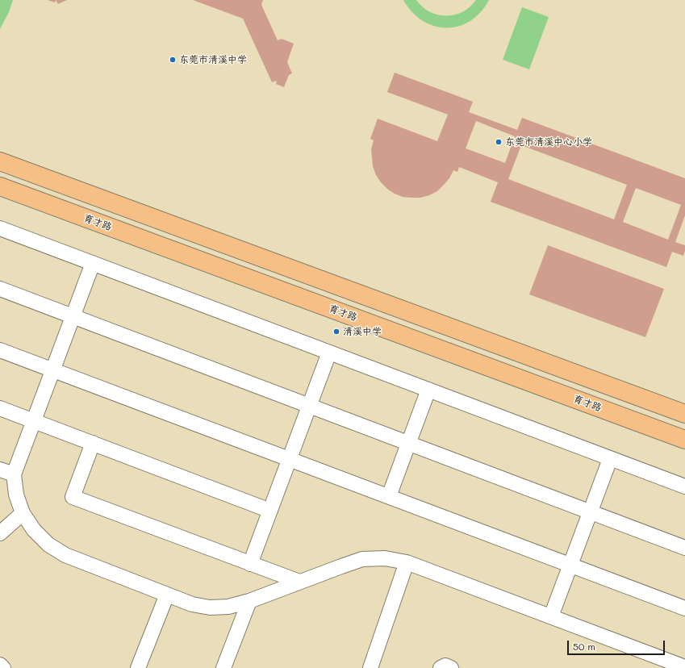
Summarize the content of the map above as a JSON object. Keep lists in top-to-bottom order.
{
  "streets": {
    "main road": ["育才路"]
  },
  "places": ["东莞市清溪中学", "东莞市清溪中心小学", "清溪中学"],
  "scale_bar": "50 m"
}
